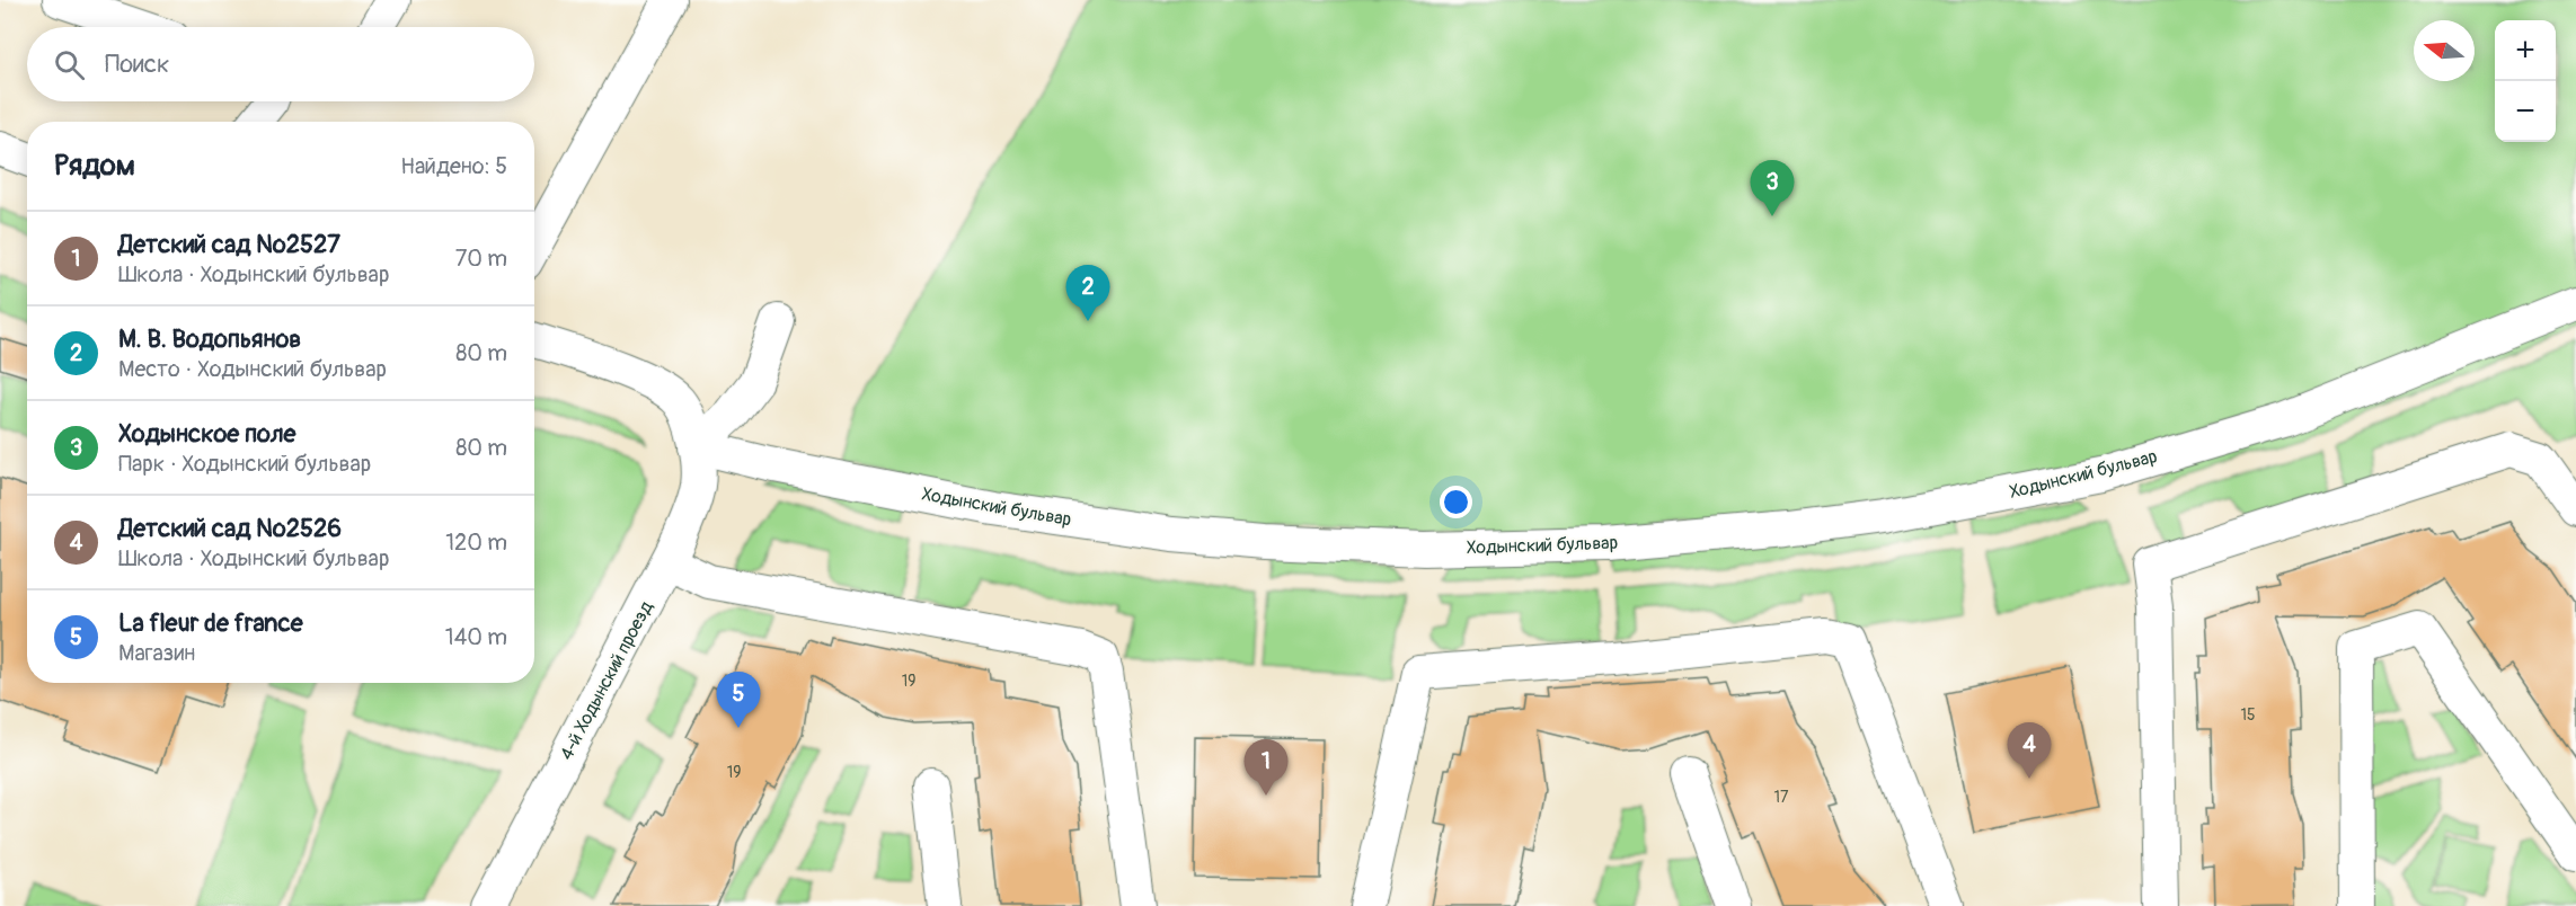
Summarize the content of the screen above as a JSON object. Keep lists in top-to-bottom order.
{
  "streets": {
    "street": ["Ходынский бульвар", "4-й Ходынский проезд"]
  },
  "crossings": [
    ["Ходынский бульвар", "4-й Ходынский проезд"]
  ],
  "house_numbers": [
    "19",
    "15",
    "19",
    "17"
  ],
  "north": "left",
  "page": {
    "map_buttons": ["+", "−"],
    "search": "Поиск",
    "heading": ["Рядом", "Найдено: 5"],
    "pins": [
      "3",
      "2",
      "5",
      "4",
      "1"
    ],
    "list": [
      {
        "mark": "1",
        "name": "Детский сад №2527",
        "note": "Школа · Ходынский бульвар",
        "value": "70 m"
      },
      {
        "mark": "2",
        "name": "М. В. Водопьянов",
        "note": "Место · Ходынский бульвар",
        "value": "80 m"
      },
      {
        "mark": "3",
        "name": "Ходынское поле",
        "note": "Парк · Ходынский бульвар",
        "value": "80 m"
      },
      {
        "mark": "4",
        "name": "Детский сад №2526",
        "note": "Школа · Ходынский бульвар",
        "value": "120 m"
      },
      {
        "mark": "5",
        "name": "La fleur de france",
        "note": "Магазин",
        "value": "140 m"
      }
    ]
  }
}
